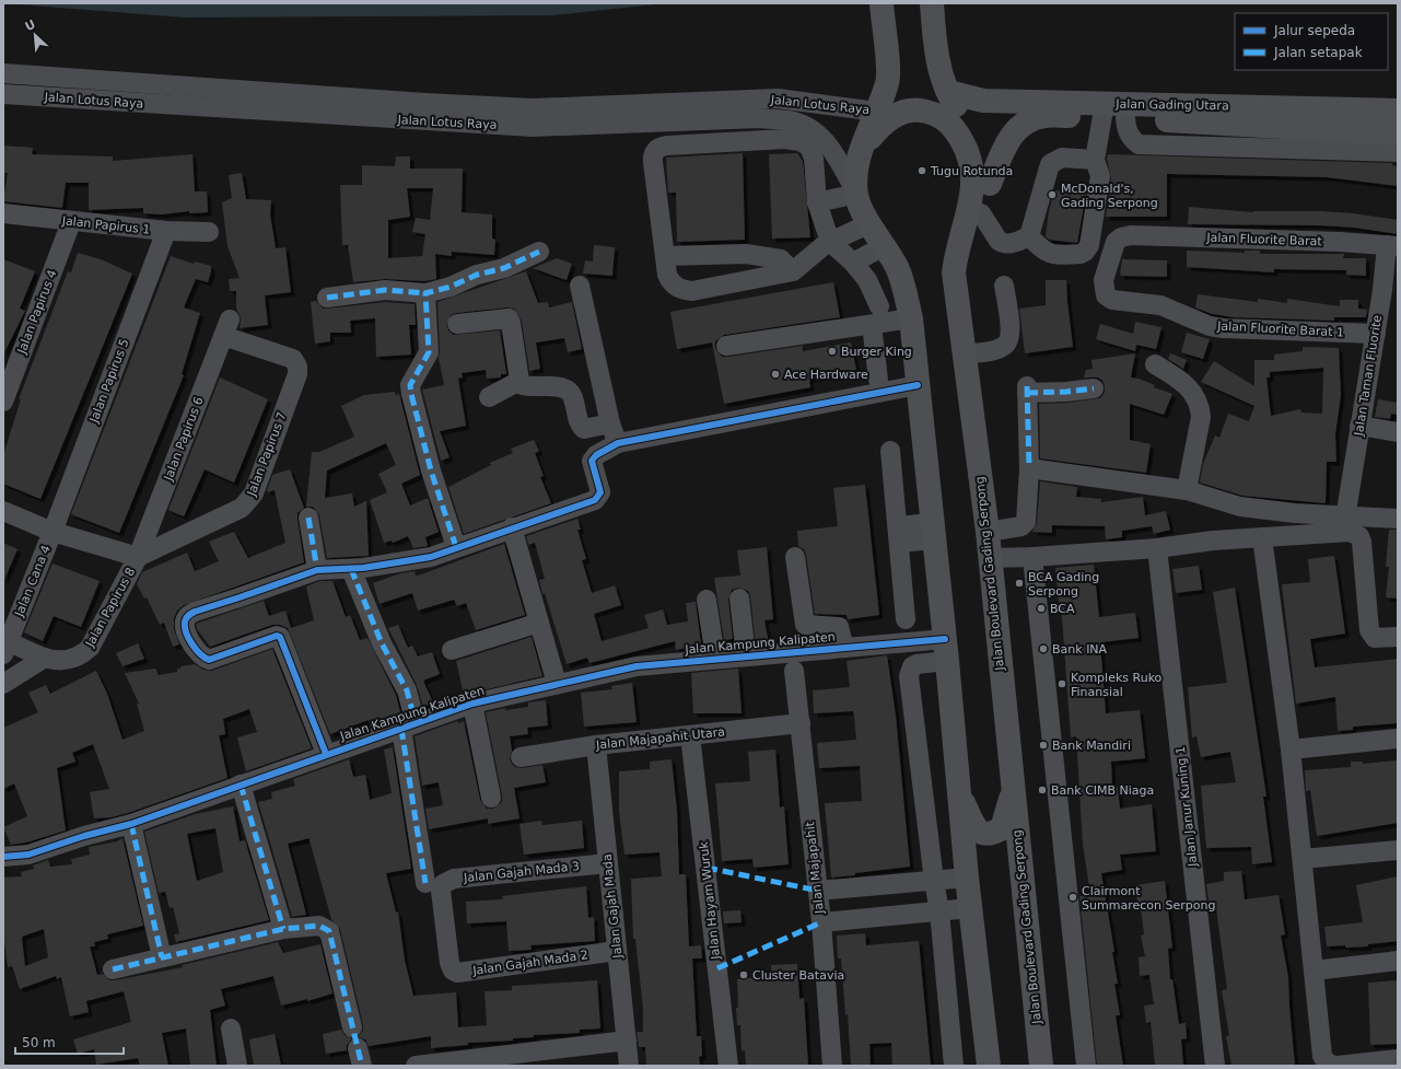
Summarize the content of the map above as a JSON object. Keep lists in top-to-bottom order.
{
  "streets": {
    "main road": ["Jalan Gading Utara", "Jalan Boulevard Gading Serpong"],
    "street": [
      "Jalan Lotus Raya",
      "Jalan Papirus 1",
      "Jalan Fluorite Barat",
      "Jalan Papirus 4",
      "Jalan Fluorite Barat 1",
      "Jalan Taman Fluorite",
      "Jalan Papirus 5",
      "Jalan Papirus 6",
      "Jalan Papirus 7",
      "Jalan Cana 4",
      "Jalan Papirus 8",
      "Jalan Kampung Kalipaten",
      "Jalan Majapahit Utara",
      "Jalan Janur Kuning 1",
      "Jalan Majapahit",
      "Jalan Gajah Mada 3",
      "Jalan Hayam Wuruk",
      "Jalan Gajah Mada",
      "Jalan Gajah Mada 2"
    ]
  },
  "crossings": [
    ["Jalan Gading Utara", "Jalan Boulevard Gading Serpong"],
    ["Jalan Papirus 1", "Jalan Papirus 4"],
    ["Jalan Papirus 1", "Jalan Papirus 5"],
    ["Jalan Fluorite Barat", "Jalan Fluorite Barat 1"],
    ["Jalan Fluorite Barat", "Jalan Taman Fluorite"],
    ["Jalan Fluorite Barat 1", "Jalan Taman Fluorite"],
    ["Jalan Papirus 5", "Jalan Cana 4"],
    ["Jalan Papirus 6", "Jalan Papirus 7"],
    ["Jalan Papirus 6", "Jalan Papirus 8"],
    ["Jalan Papirus 7", "Jalan Papirus 8"],
    ["Jalan Cana 4", "Jalan Papirus 8"],
    ["Jalan Majapahit Utara", "Jalan Majapahit"],
    ["Jalan Majapahit Utara", "Jalan Hayam Wuruk"],
    ["Jalan Majapahit Utara", "Jalan Gajah Mada"],
    ["Jalan Gajah Mada 3", "Jalan Gajah Mada"],
    ["Jalan Gajah Mada 3", "Jalan Gajah Mada 2"],
    ["Jalan Gajah Mada", "Jalan Gajah Mada 2"]
  ],
  "places": [
    "Tugu Rotunda",
    "McDonald's, Gading Serpong",
    "Burger King",
    "Ace Hardware",
    "BCA Gading Serpong",
    "BCA",
    "Bank INA",
    "Kompleks Ruko Finansial",
    "Bank Mandiri",
    "Bank CIMB Niaga",
    "Clairmont Summarecon Serpong",
    "Cluster Batavia"
  ],
  "legend": ["Jalur sepeda", "Jalan setapak"],
  "scale_bar": "50 m",
  "north": "top left"
}
